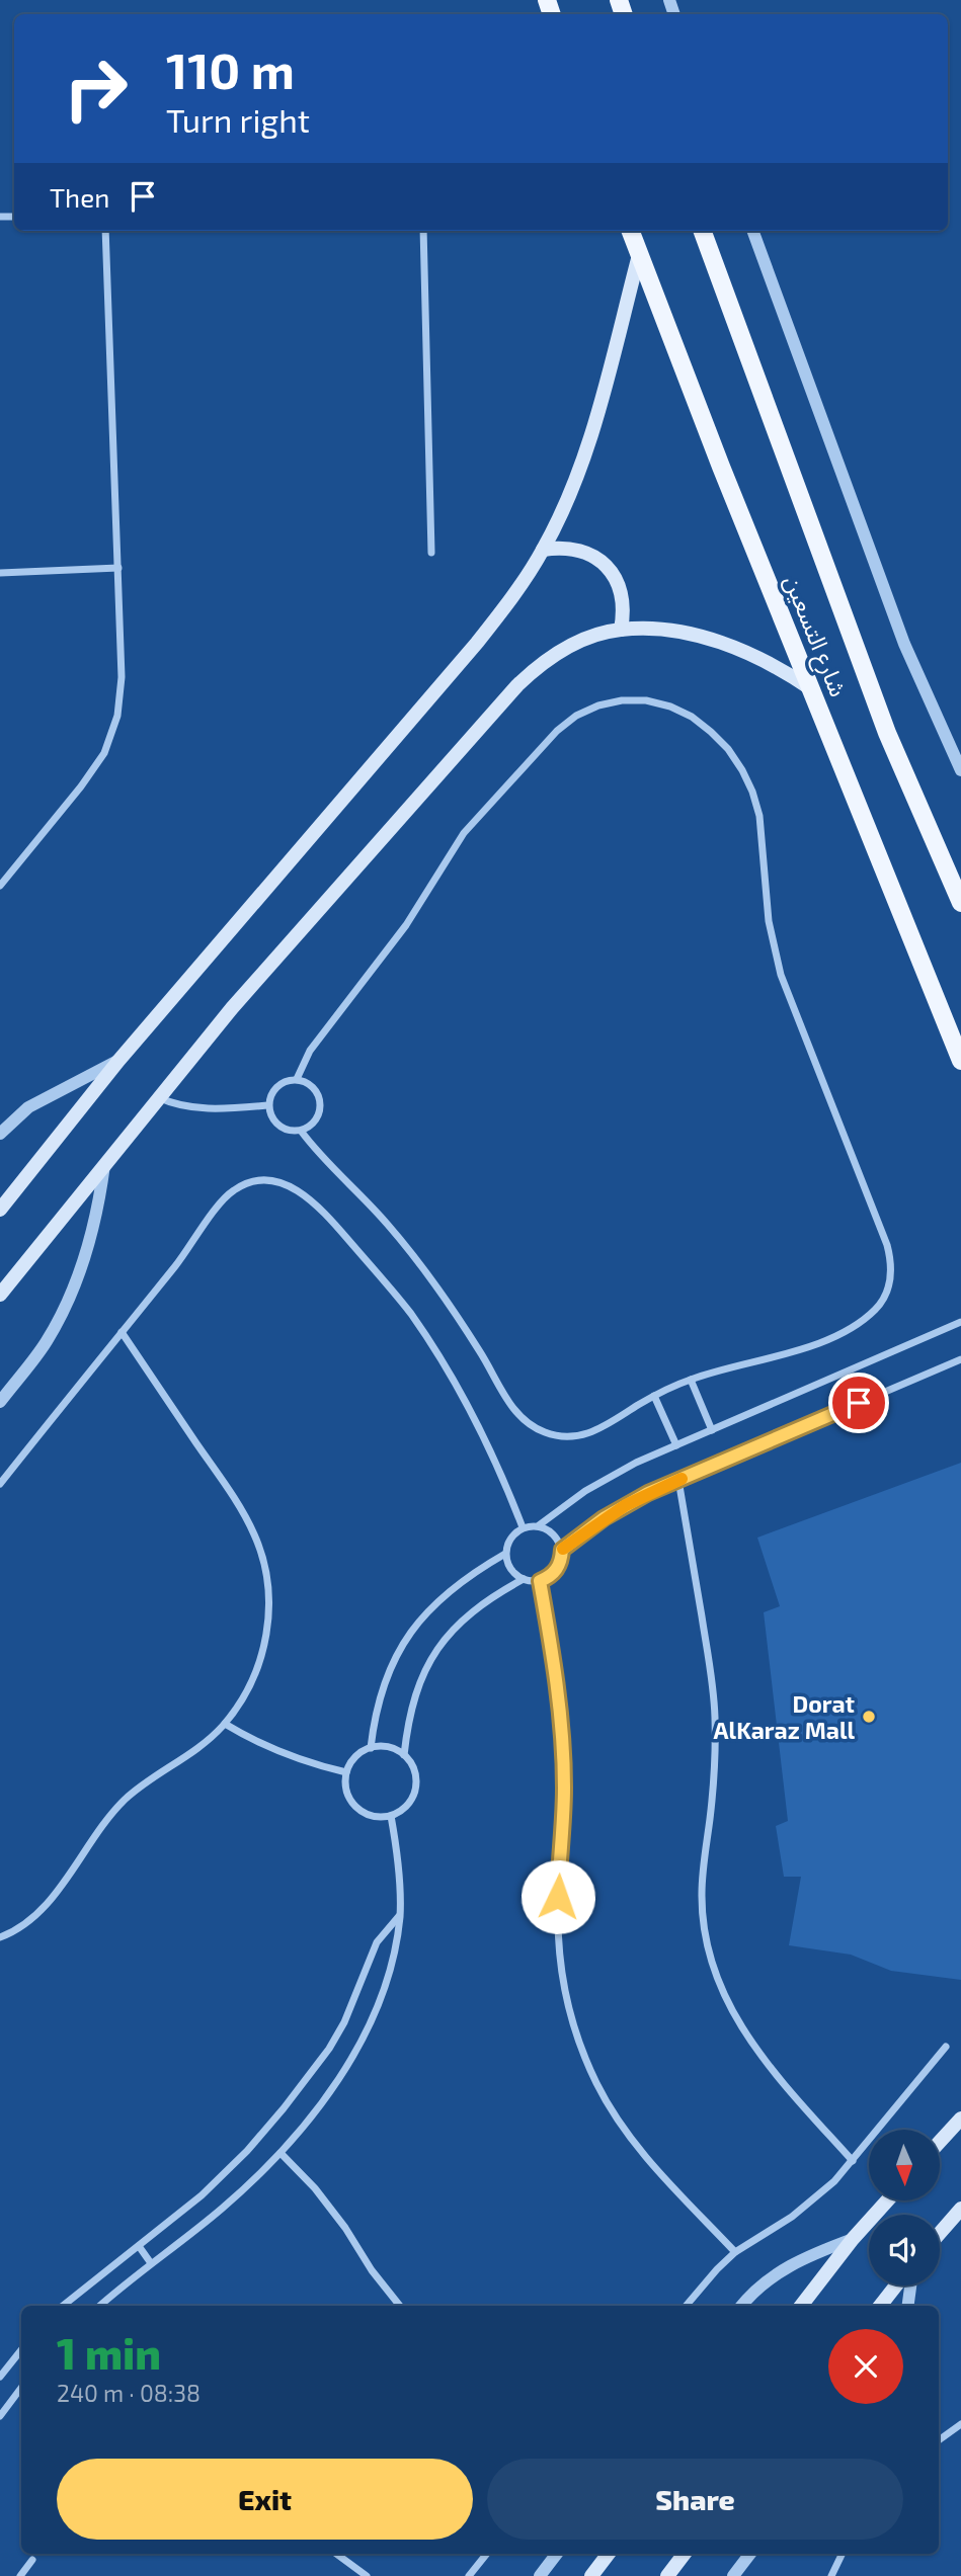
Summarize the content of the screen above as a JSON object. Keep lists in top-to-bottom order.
{
  "streets": {
    "main road": ["شارع التسعين"]
  },
  "places": ["Dorat AlKaraz Mall"],
  "north": "bottom",
  "page": {
    "turn": ["110 m", "Turn right"],
    "then": "Then",
    "heading": ["1 min", "240 m · 08:38"],
    "buttons": ["Exit", "Share"]
  }
}
